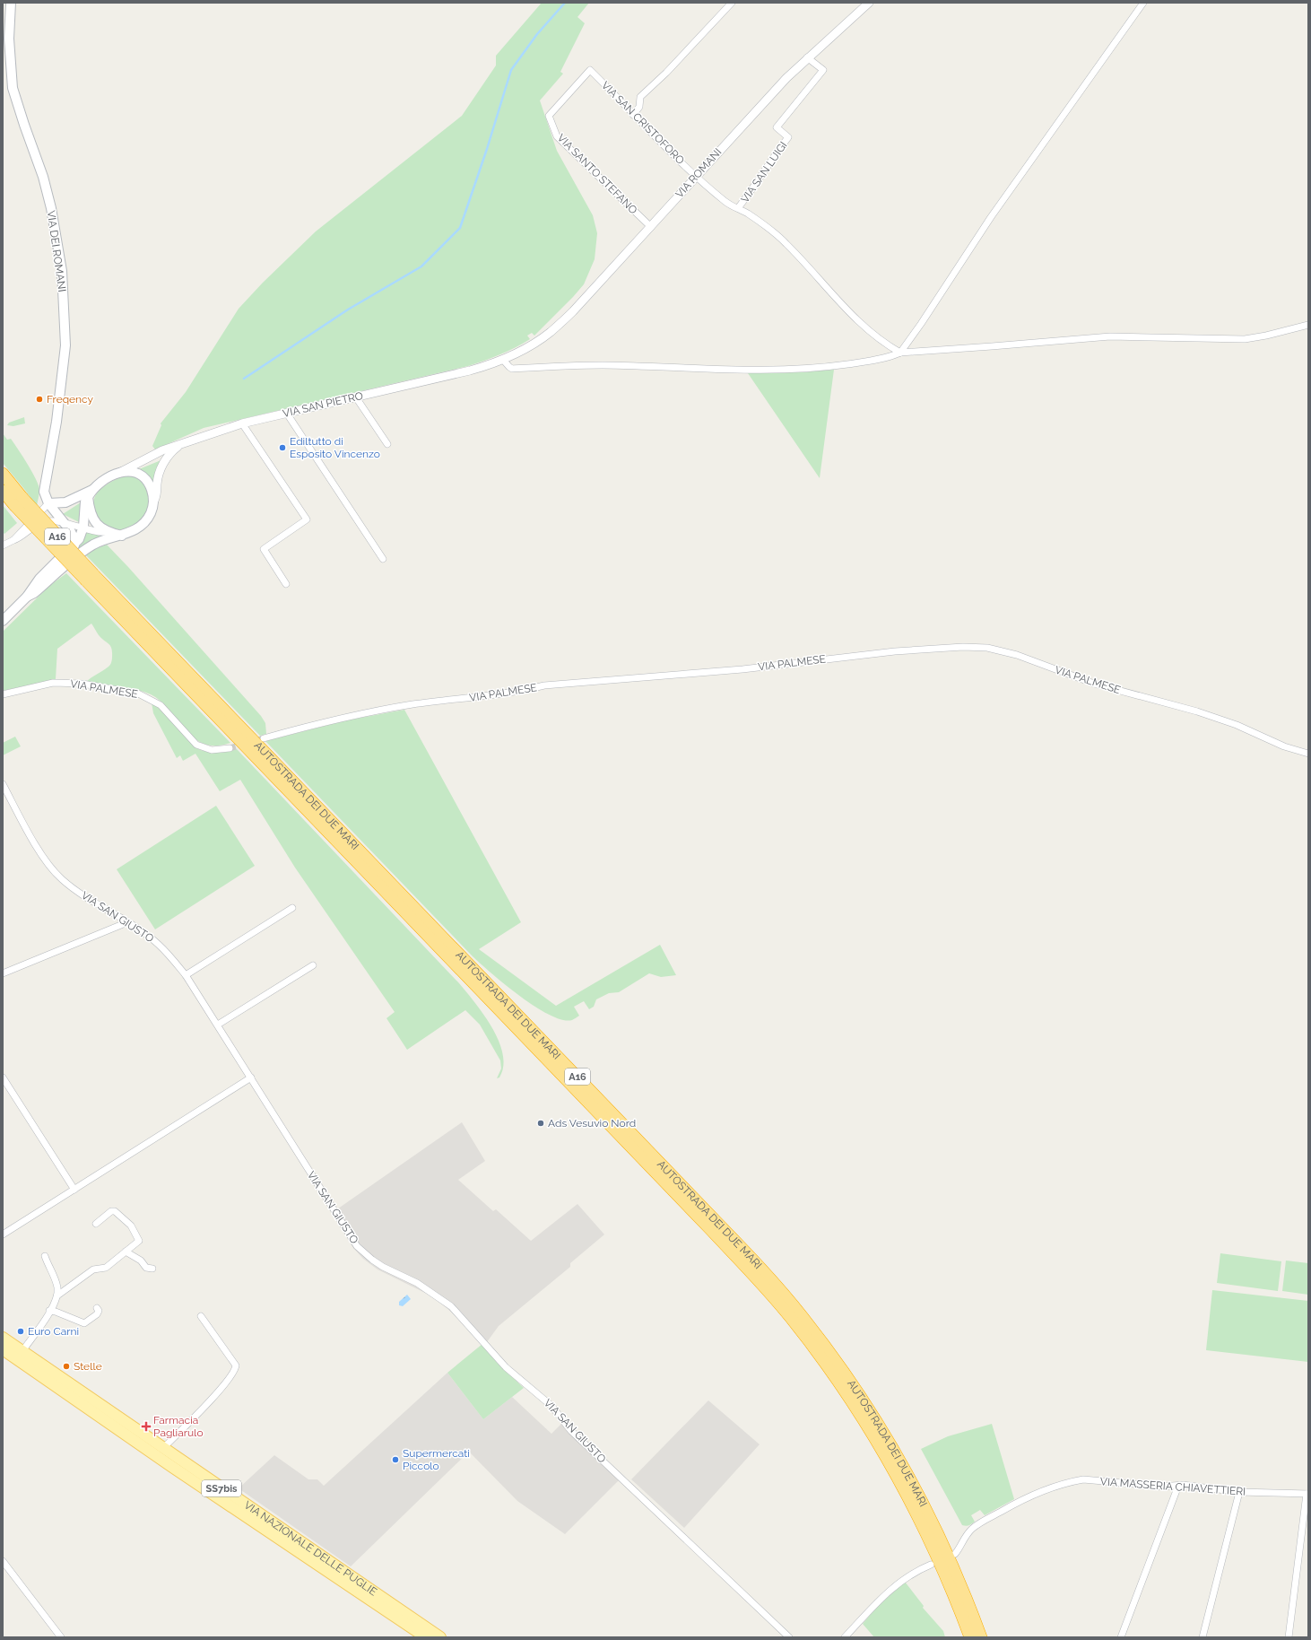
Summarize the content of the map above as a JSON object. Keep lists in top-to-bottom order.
{
  "streets": {
    "highway": ["A16", "AUTOSTRADA DEI DUE MARI"],
    "main road": ["VIA DEI ROMANI", "SS7bis", "VIA NAZIONALE DELLE PUGLIE"],
    "street": [
      "VIA SAN CRISTOFORO",
      "VIA SAN LUIGI",
      "VIA ROMANI",
      "VIA SANTO STEFANO",
      "VIA SAN PIETRO",
      "VIA PALMESE",
      "VIA SAN GIUSTO",
      "VIA MASSERIA CHIAVETTIERI"
    ]
  },
  "crossings": [
    ["VIA SAN CRISTOFORO", "VIA SAN LUIGI"],
    ["VIA SAN CRISTOFORO", "VIA ROMANI"],
    ["VIA SAN CRISTOFORO", "VIA SANTO STEFANO"],
    ["VIA SAN LUIGI", "VIA ROMANI"],
    ["VIA ROMANI", "VIA SANTO STEFANO"],
    ["VIA ROMANI", "VIA SAN PIETRO"]
  ],
  "places": {
    "other": [
      "Freqency",
      "Ediltutto di Esposito Vincenzo",
      "Ads Vesuvio Nord",
      "Euro Carni",
      "Stelle",
      "Supermercati Piccolo"
    ],
    "health": ["Farmacia Pagliarulo"]
  }
}
